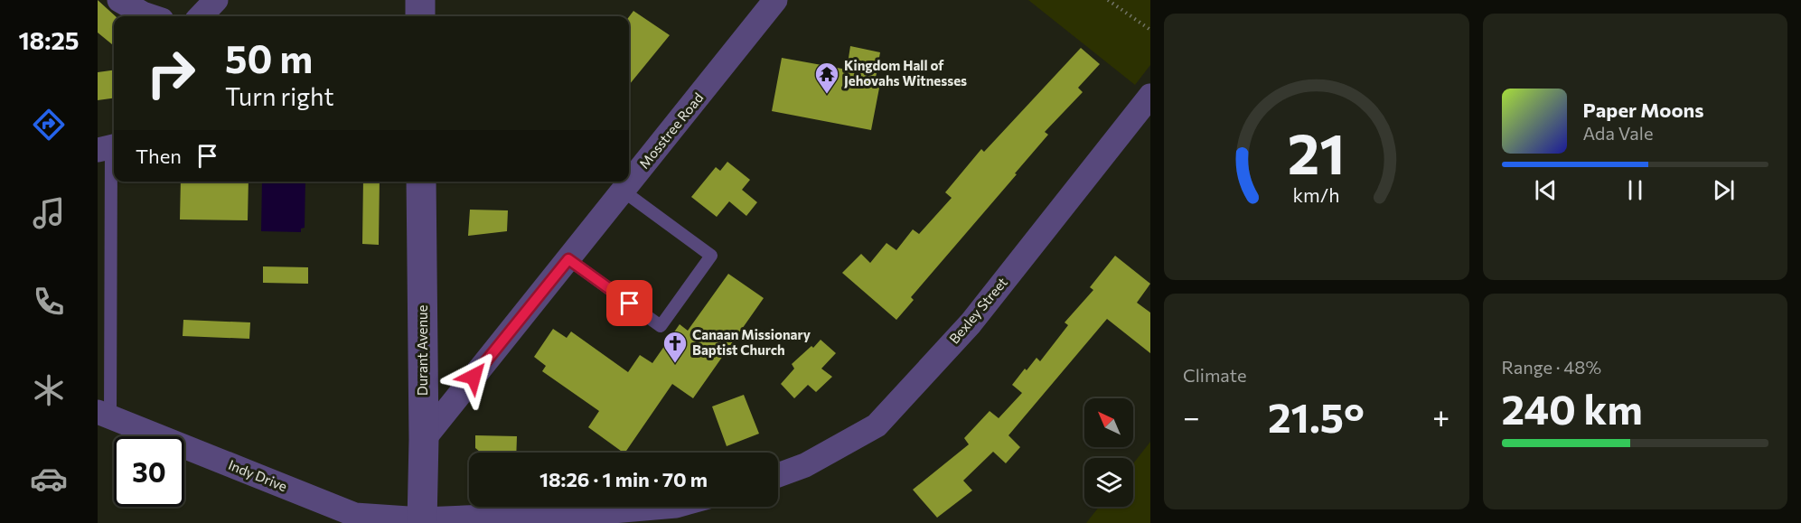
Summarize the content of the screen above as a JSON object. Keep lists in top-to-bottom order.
{
  "streets": {
    "street": [
      "Mosstree Road",
      "Bexley Street",
      "Durant Avenue",
      "Indy Drive"
    ]
  },
  "crossings": [
    ["Mosstree Road", "Durant Avenue"],
    ["Durant Avenue", "Indy Drive"]
  ],
  "places": {
    "temple": ["Kingdom Hall of Jehovahs Witnesses"],
    "church": ["Canaan Missionary Baptist Church"]
  },
  "north": "top left",
  "page": {
    "tabs": "18:25",
    "turn": ["50 m", "Turn right"],
    "song": ["Paper Moons", "Ada Vale"],
    "then": "Then",
    "tile": [
      "Climate",
      ["Range · 48%", "240 km"]
    ],
    "heat": ["−", "21.5°", "+"],
    "limit": "30",
    "trip": "18:26 · 1 min · 70 m",
    "gauge": ["21", "km/h"]
  }
}
